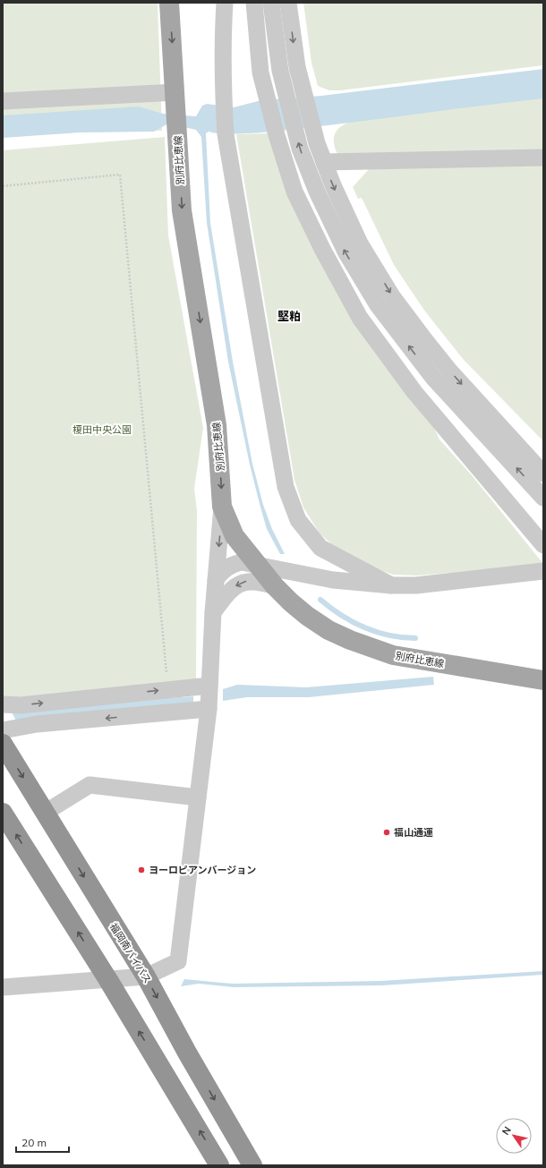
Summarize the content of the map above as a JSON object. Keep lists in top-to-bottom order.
{
  "streets": {
    "highway": ["福岡南バイパス"],
    "main road": ["別府比恵線"]
  },
  "one_way": ["別府比恵線"],
  "districts": ["堅粕"],
  "parks": ["榎田中央公園"],
  "places": ["福山通運", "ヨーロピアンバージョン"],
  "scale_bar": "20 m",
  "north": "top left"
}
